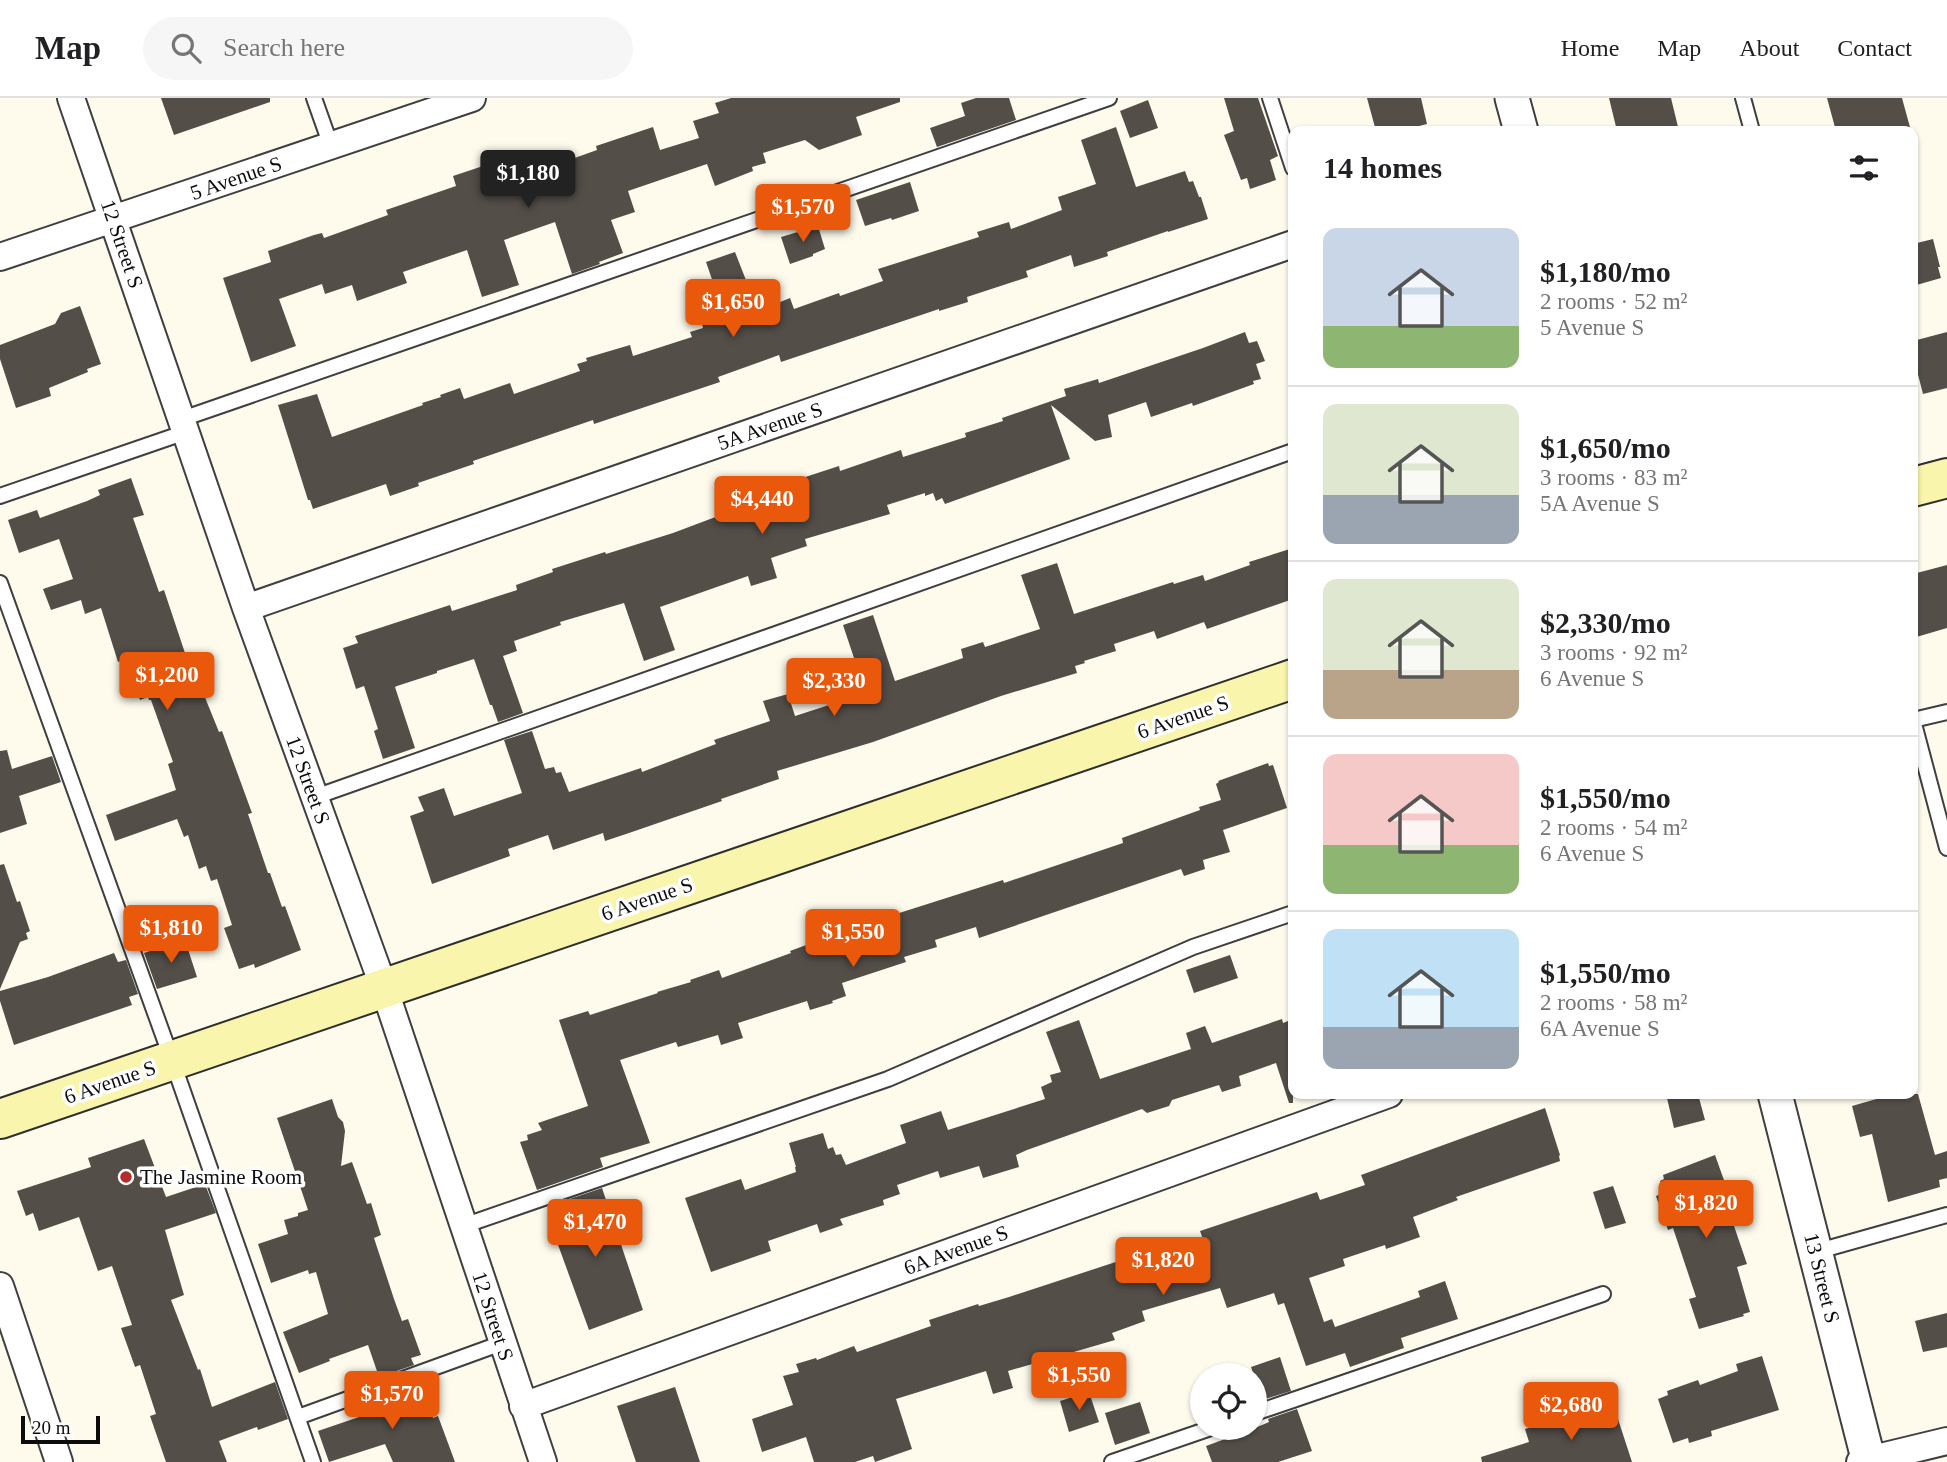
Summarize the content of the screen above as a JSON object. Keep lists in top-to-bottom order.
{
  "streets": {
    "main road": ["6 Avenue S"],
    "street": [
      "5 Avenue S",
      "12 Street S",
      "5A Avenue S",
      "6A Avenue S",
      "13 Street S"
    ]
  },
  "crossings": [
    ["5 Avenue S", "12 Street S"],
    ["12 Street S", "5A Avenue S"],
    ["12 Street S", "6 Avenue S"],
    ["12 Street S", "6A Avenue S"]
  ],
  "places": ["The Jasmine Room"],
  "scale_bar": "20 m",
  "page": {
    "header": "Map",
    "search": "Search here",
    "nav": [
      "Home",
      "Map",
      "About",
      "Contact"
    ],
    "heading": "14 homes",
    "price": [
      "$1,180",
      "$1,570",
      "$1,650",
      "$4,440",
      "$1,200",
      "$2,330",
      "$1,810",
      "$1,550",
      "$1,820",
      "$1,470",
      "$1,820",
      "$1,550",
      "$1,570",
      "$2,680"
    ],
    "list": [
      {
        "name": "$1,180/mo",
        "note": "2 rooms · 52 m² · 5 Avenue S"
      },
      {
        "name": "$1,650/mo",
        "note": "3 rooms · 83 m² · 5A Avenue S"
      },
      {
        "name": "$2,330/mo",
        "note": "3 rooms · 92 m² · 6 Avenue S"
      },
      {
        "name": "$1,550/mo",
        "note": "2 rooms · 54 m² · 6 Avenue S"
      },
      {
        "name": "$1,550/mo",
        "note": "2 rooms · 58 m² · 6A Avenue S"
      }
    ],
    "scale": "20 m"
  }
}
